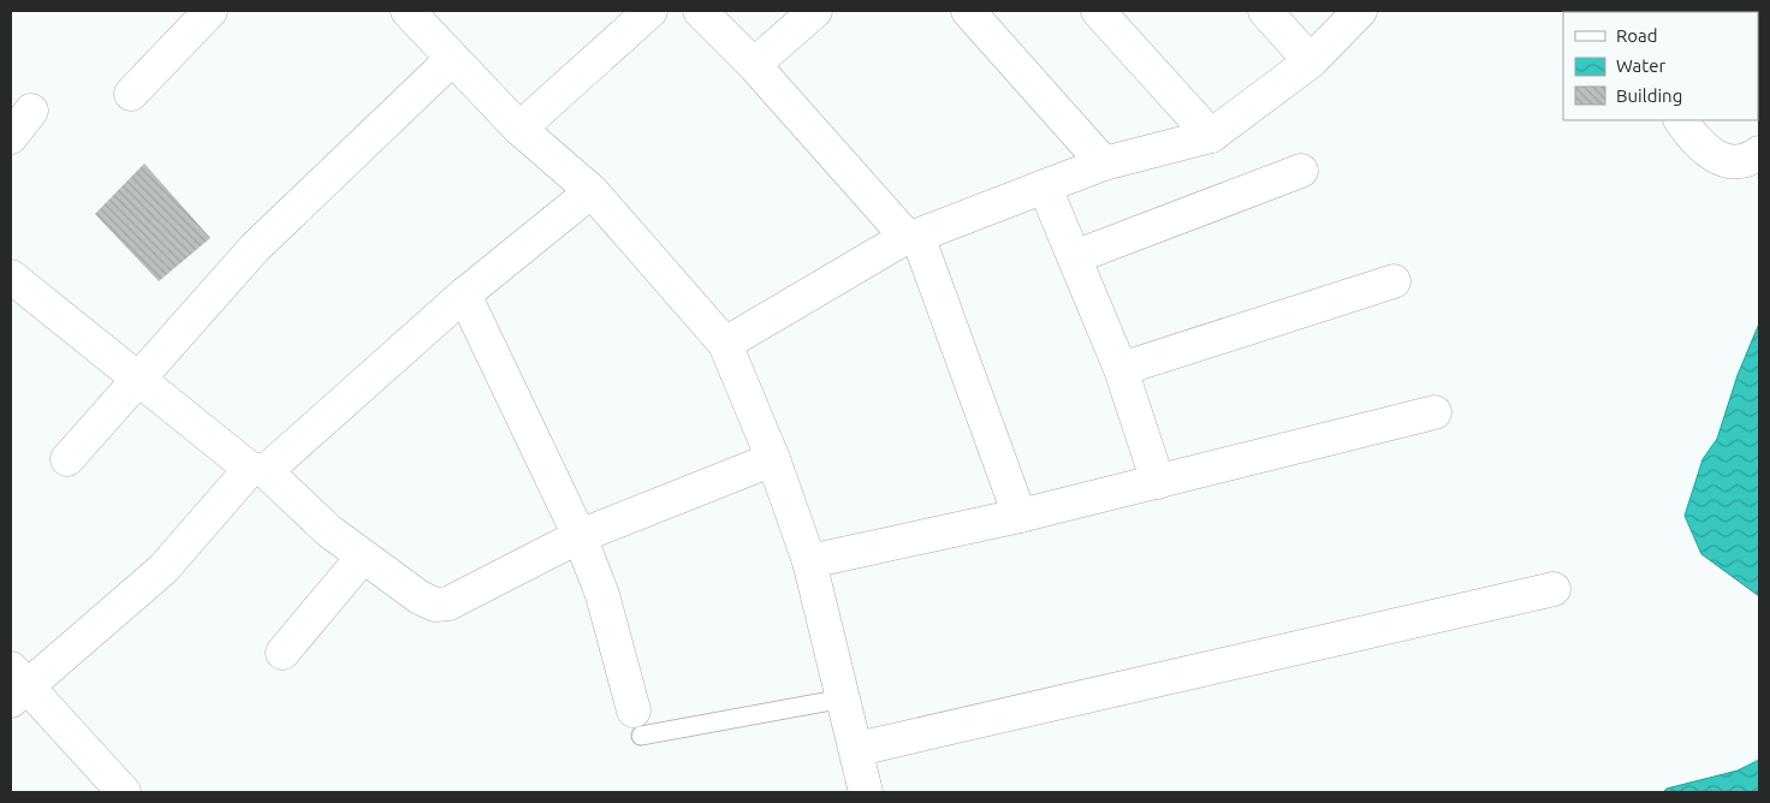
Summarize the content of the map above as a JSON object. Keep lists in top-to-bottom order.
{
  "legend": ["Road", "Water", "Building"]
}
